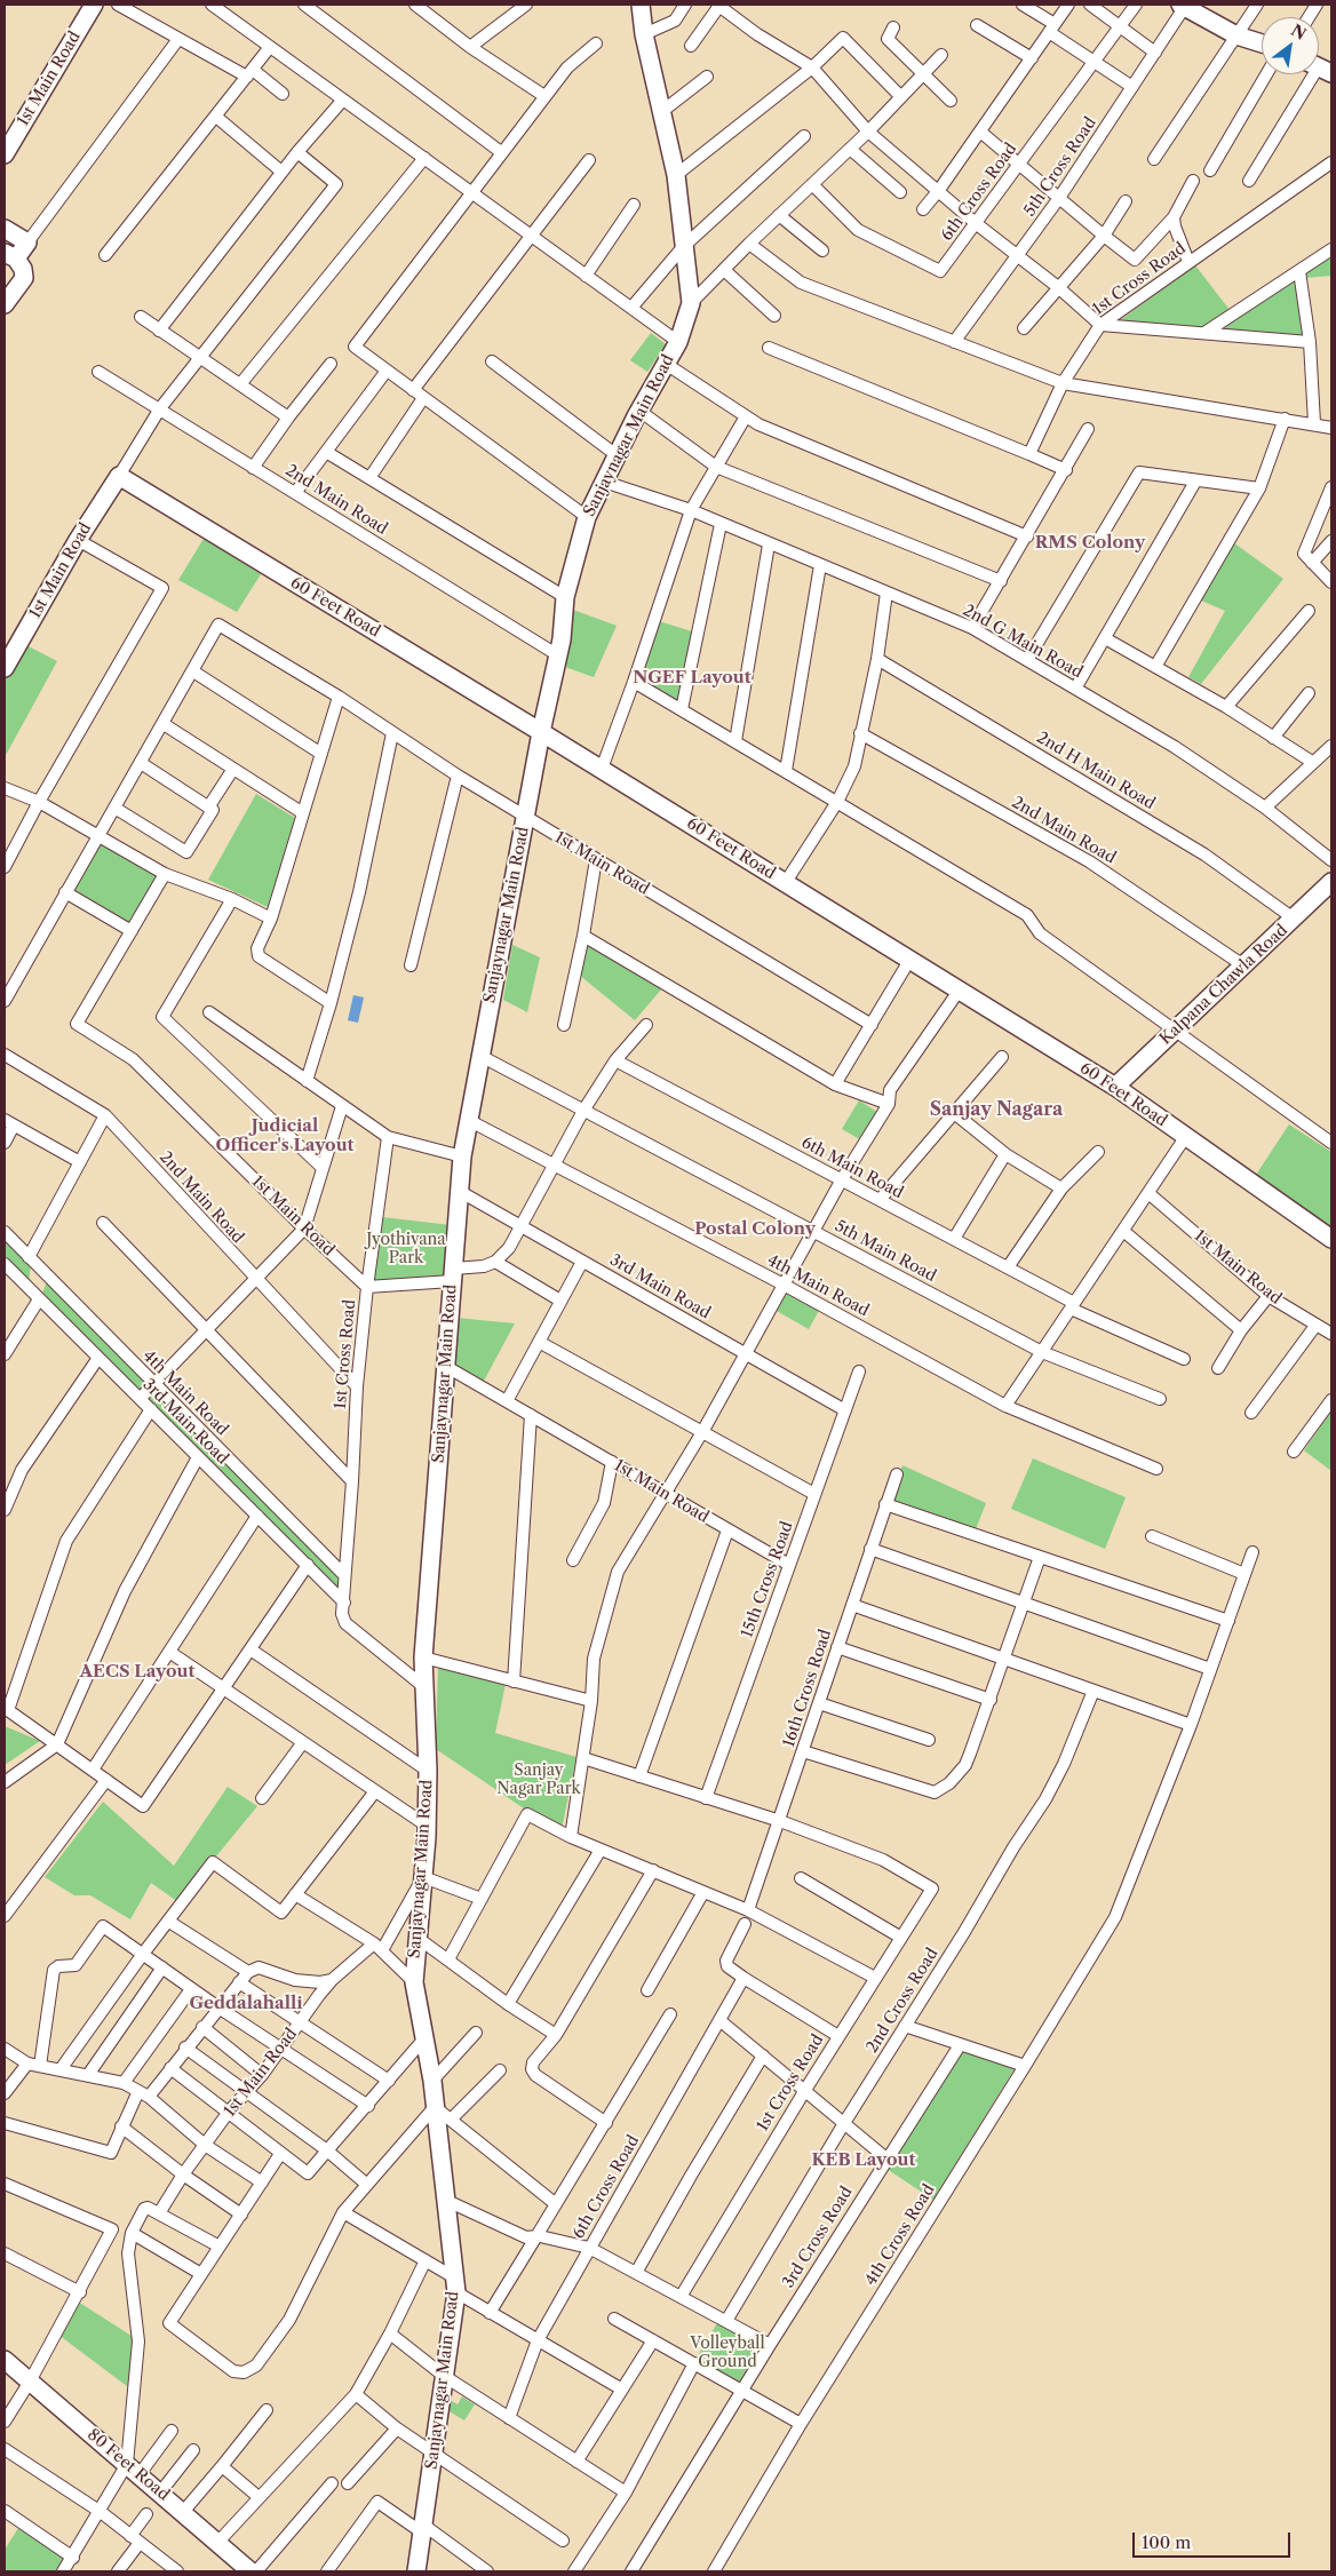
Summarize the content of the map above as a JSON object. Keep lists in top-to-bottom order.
{
  "streets": {
    "street": [
      "1st Main Road",
      "5th Cross Road",
      "6th Cross Road",
      "1st Cross Road",
      "Sanjaynagar Main Road",
      "2nd Main Road",
      "60 Feet Road",
      "2nd G Main Road",
      "2nd H Main Road",
      "Kalpana Chawla Road",
      "6th Main Road",
      "5th Main Road",
      "4th Main Road",
      "3rd Main Road",
      "15th Cross Road",
      "16th Cross Road",
      "2nd Cross Road",
      "4th Cross Road",
      "3rd Cross Road",
      "80 Feet Road"
    ]
  },
  "crossings": [
    ["1st Main Road", "1st Cross Road"],
    ["1st Main Road", "Sanjaynagar Main Road"],
    ["1st Main Road", "60 Feet Road"],
    ["1st Main Road", "15th Cross Road"],
    ["1st Cross Road", "Sanjaynagar Main Road"],
    ["1st Cross Road", "2nd Main Road"],
    ["1st Cross Road", "4th Main Road"],
    ["1st Cross Road", "3rd Main Road"],
    ["1st Cross Road", "16th Cross Road"],
    ["Sanjaynagar Main Road", "2nd Main Road"],
    ["Sanjaynagar Main Road", "60 Feet Road"],
    ["Sanjaynagar Main Road", "2nd G Main Road"],
    ["Sanjaynagar Main Road", "5th Main Road"],
    ["Sanjaynagar Main Road", "4th Main Road"],
    ["Sanjaynagar Main Road", "3rd Main Road"],
    ["2nd Main Road", "Kalpana Chawla Road"],
    ["60 Feet Road", "Kalpana Chawla Road"],
    ["2nd H Main Road", "Kalpana Chawla Road"],
    ["3rd Main Road", "15th Cross Road"]
  ],
  "districts": [
    "RMS Colony",
    "NGEF Layout",
    "Sanjay Nagara",
    "Judicial Officer's Layout",
    "Postal Colony",
    "AECS Layout",
    "Geddalahalli",
    "KEB Layout"
  ],
  "parks": ["Jyothivana Park", "Sanjay Nagar Park", "Volleyball Ground"],
  "scale_bar": "100 m",
  "north": "top right"
}
